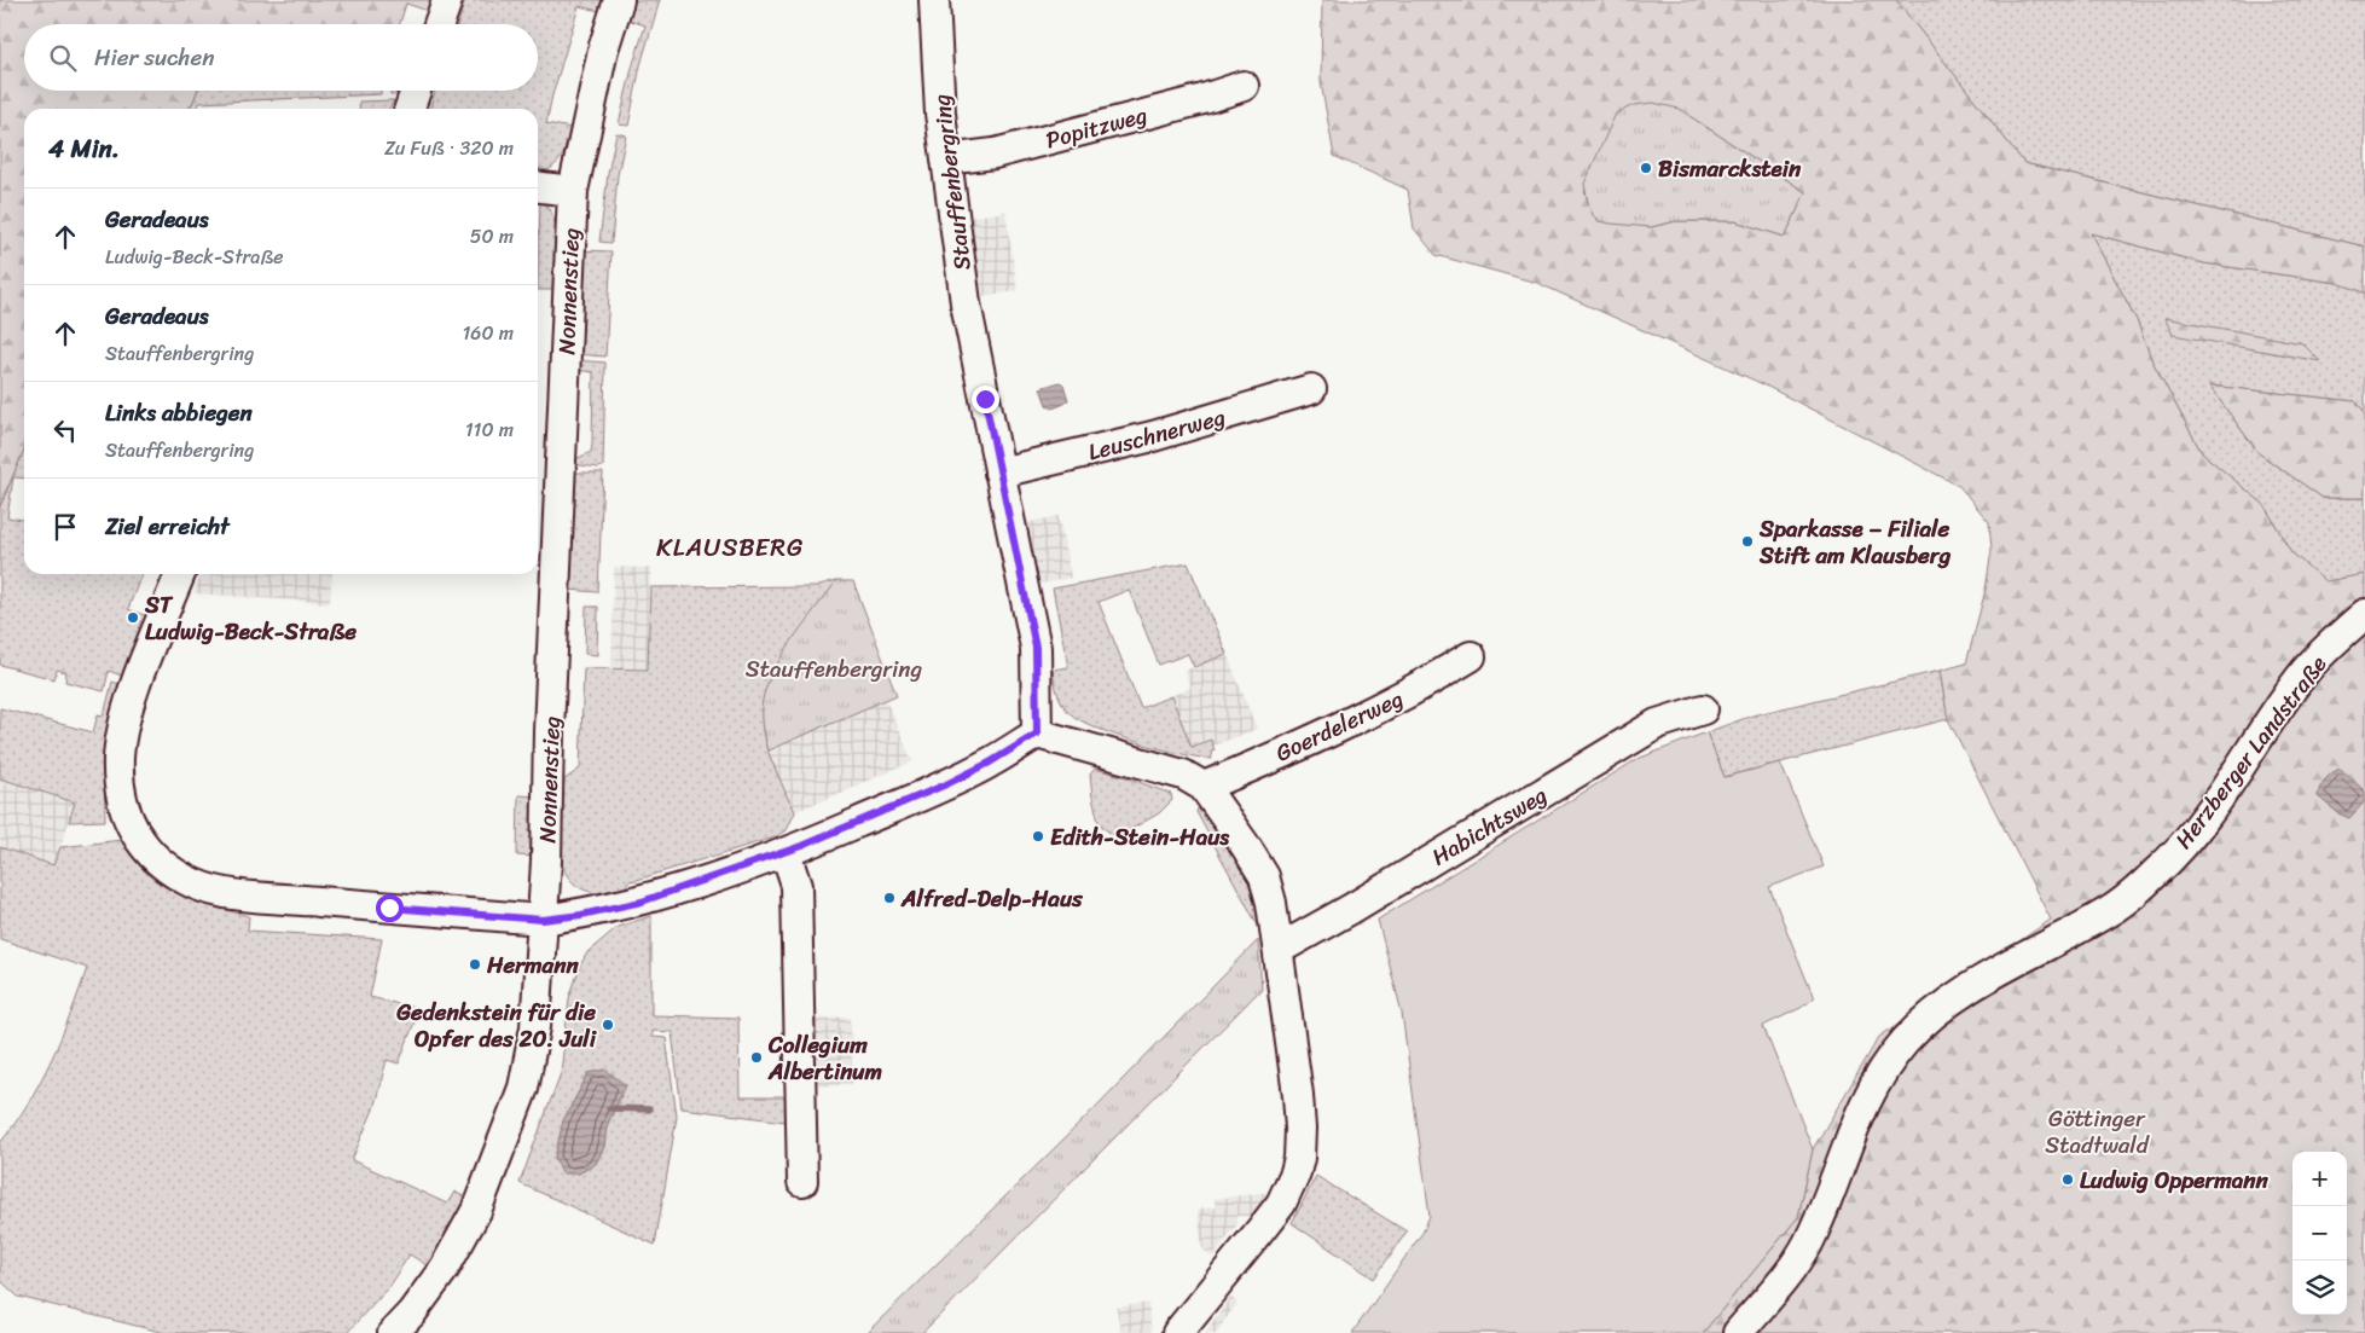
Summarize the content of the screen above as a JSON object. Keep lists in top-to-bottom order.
{
  "streets": {
    "street": [
      "Popitzweg",
      "Stauffenbergring",
      "Nonnenstieg",
      "Leuschnerweg",
      "Goerdelerweg",
      "Herzberger Landstraße",
      "Habichtsweg"
    ]
  },
  "crossings": [
    ["Popitzweg", "Stauffenbergring"],
    ["Stauffenbergring", "Leuschnerweg"]
  ],
  "districts": ["KLAUSBERG"],
  "parks": ["Stauffenbergring", "Göttinger Stadtwald"],
  "places": [
    "Bismarckstein",
    "Sparkasse – Filiale Stift am Klausberg",
    "ST Ludwig-Beck-Straße",
    "Edith-Stein-Haus",
    "Alfred-Delp-Haus",
    "Hermann",
    "Gedenkstein für die Opfer des 20. Juli",
    "Collegium Albertinum",
    "Ludwig Oppermann"
  ],
  "page": {
    "search": "Hier suchen",
    "heading": ["4 Min.", "Zu Fuß · 320 m"],
    "list": [
      ["Geradeaus", "Ludwig-Beck-Straße", "50 m"],
      ["Geradeaus", "Stauffenbergring", "160 m"],
      ["Links abbiegen", "Stauffenbergring", "110 m"],
      "Ziel erreicht"
    ],
    "map_buttons": ["+", "−"]
  }
}
